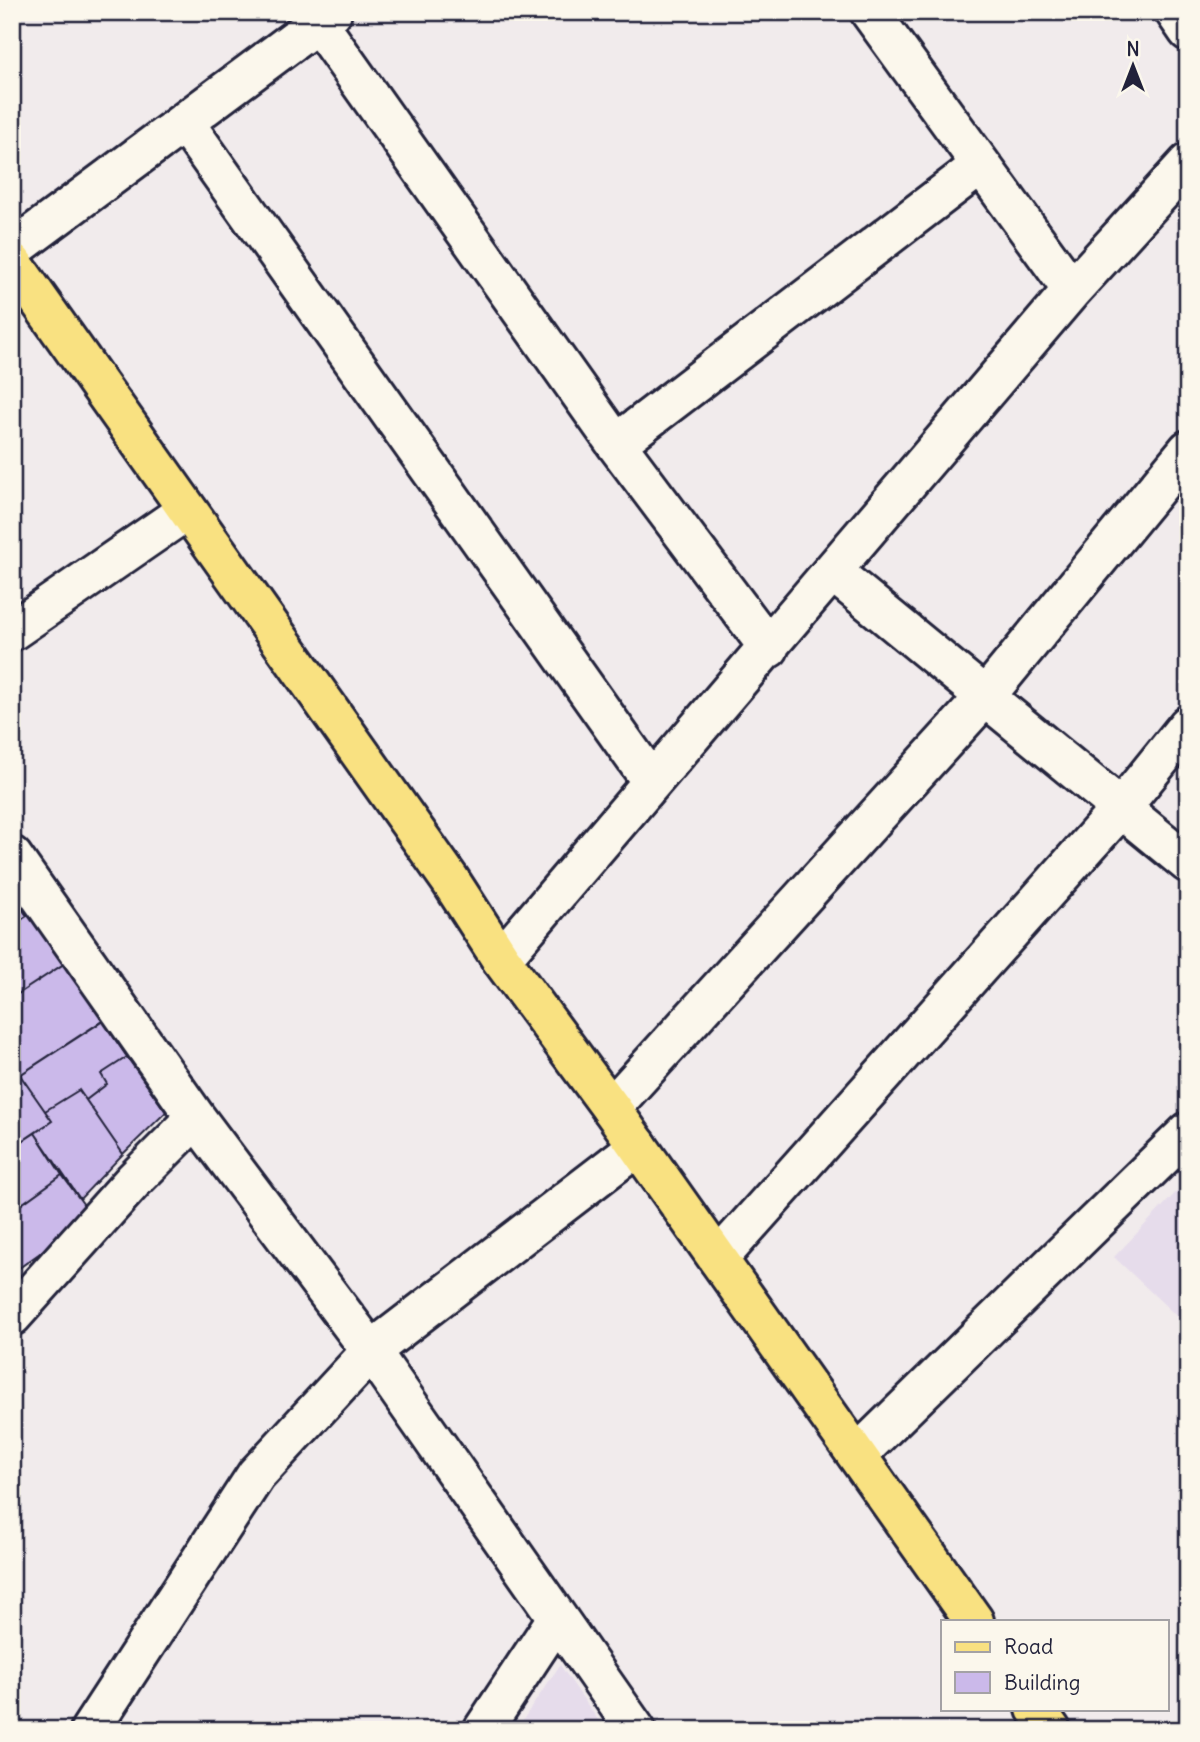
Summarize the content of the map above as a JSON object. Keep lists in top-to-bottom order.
{
  "legend": ["Road", "Building"],
  "north": "top"
}
